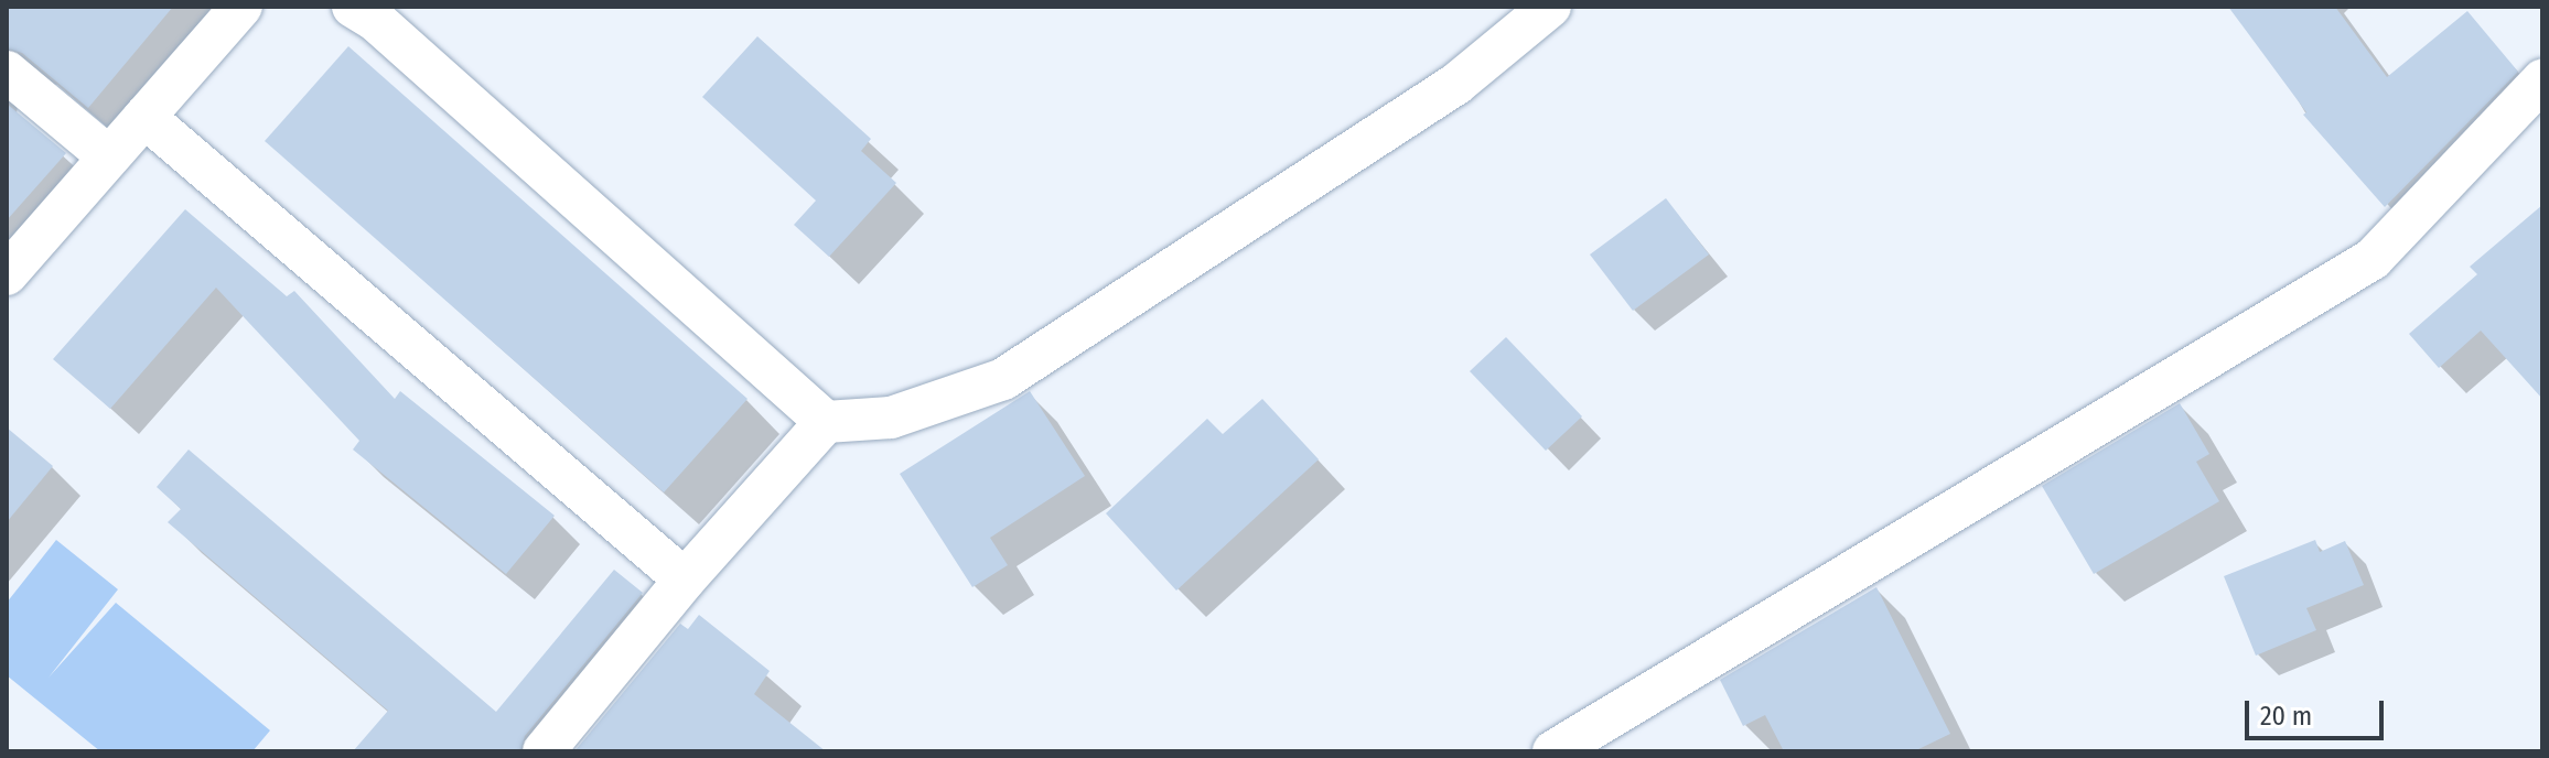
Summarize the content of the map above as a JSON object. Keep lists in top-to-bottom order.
{
  "scale_bar": "20 m"
}
